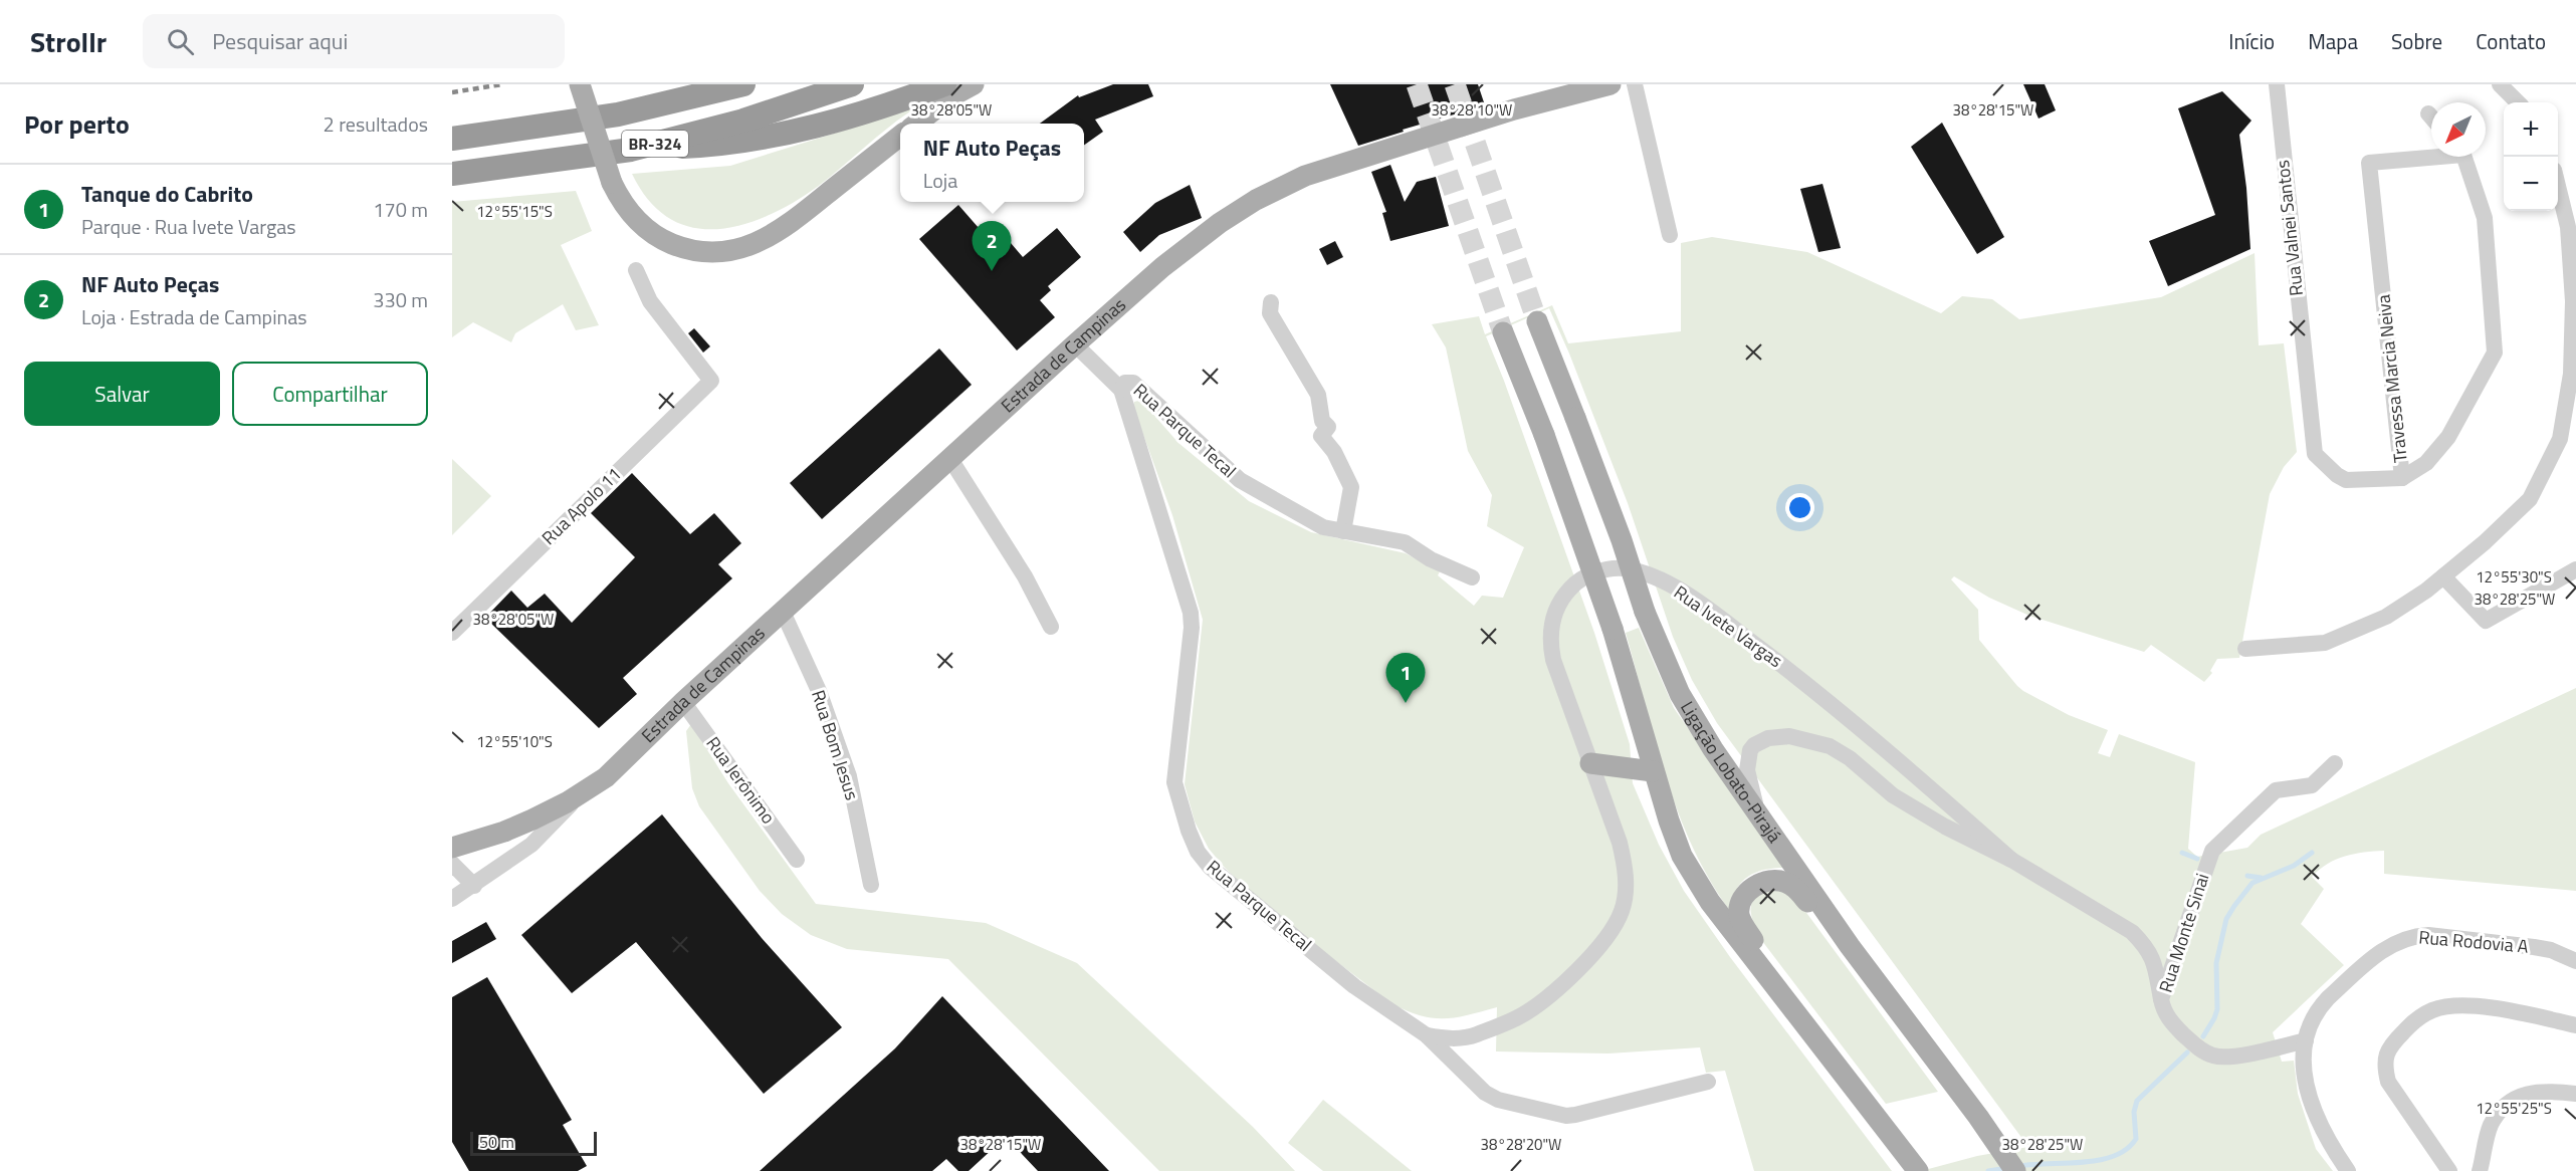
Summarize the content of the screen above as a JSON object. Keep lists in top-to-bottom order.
{
  "streets": {
    "highway": ["BR-324"],
    "main road": ["Estrada de Campinas", "Ligação Lobato-Pirajá"],
    "street": [
      "Rua Valnei Santos",
      "Travessa Marcia Neiva",
      "Rua Parque Tecal",
      "Rua Apolo 11",
      "Rua Ivete Vargas",
      "Rua Bom Jesus",
      "Rua Jerônimo",
      "Rua Monte Sinai",
      "Rua Rodovia A"
    ]
  },
  "crossings": [
    ["Rua Valnei Santos", "Travessa Marcia Neiva"],
    ["Estrada de Campinas", "Rua Parque Tecal"],
    ["Estrada de Campinas", "Rua Bom Jesus"],
    ["Estrada de Campinas", "Rua Jerônimo"],
    ["Rua Parque Tecal", "Rua Ivete Vargas"],
    ["Rua Ivete Vargas", "Ligação Lobato-Pirajá"],
    ["Rua Ivete Vargas", "Rua Monte Sinai"],
    ["Rua Monte Sinai", "Rua Rodovia A"]
  ],
  "scale_bar": "50 m",
  "north": "bottom left",
  "page": {
    "header": "Strollr",
    "search": "Pesquisar aqui",
    "nav": [
      "Início",
      "Mapa",
      "Sobre",
      "Contato"
    ],
    "heading": ["Por perto", "2 resultados"],
    "map_buttons": ["+", "−"],
    "popup": ["NF Auto Peças", "Loja"],
    "list": [
      {
        "mark": "1",
        "name": "Tanque do Cabrito",
        "note": "Parque · Rua Ivete Vargas",
        "value": "170 m"
      },
      {
        "mark": "2",
        "name": "NF Auto Peças",
        "note": "Loja · Estrada de Campinas",
        "value": "330 m"
      }
    ],
    "pins": ["2", "1"],
    "buttons": ["Salvar", "Compartilhar"],
    "scale": "50 m"
  },
  "coordinates": [
    "38°28'10\"W",
    "38°28'15\"W",
    "38°28'05\"W",
    "12°55'15\"S",
    "12°55'30\"S",
    "38°28'25\"W",
    "12°55'10\"S",
    "12°55'25\"S",
    "38°28'20\"W"
  ]
}
